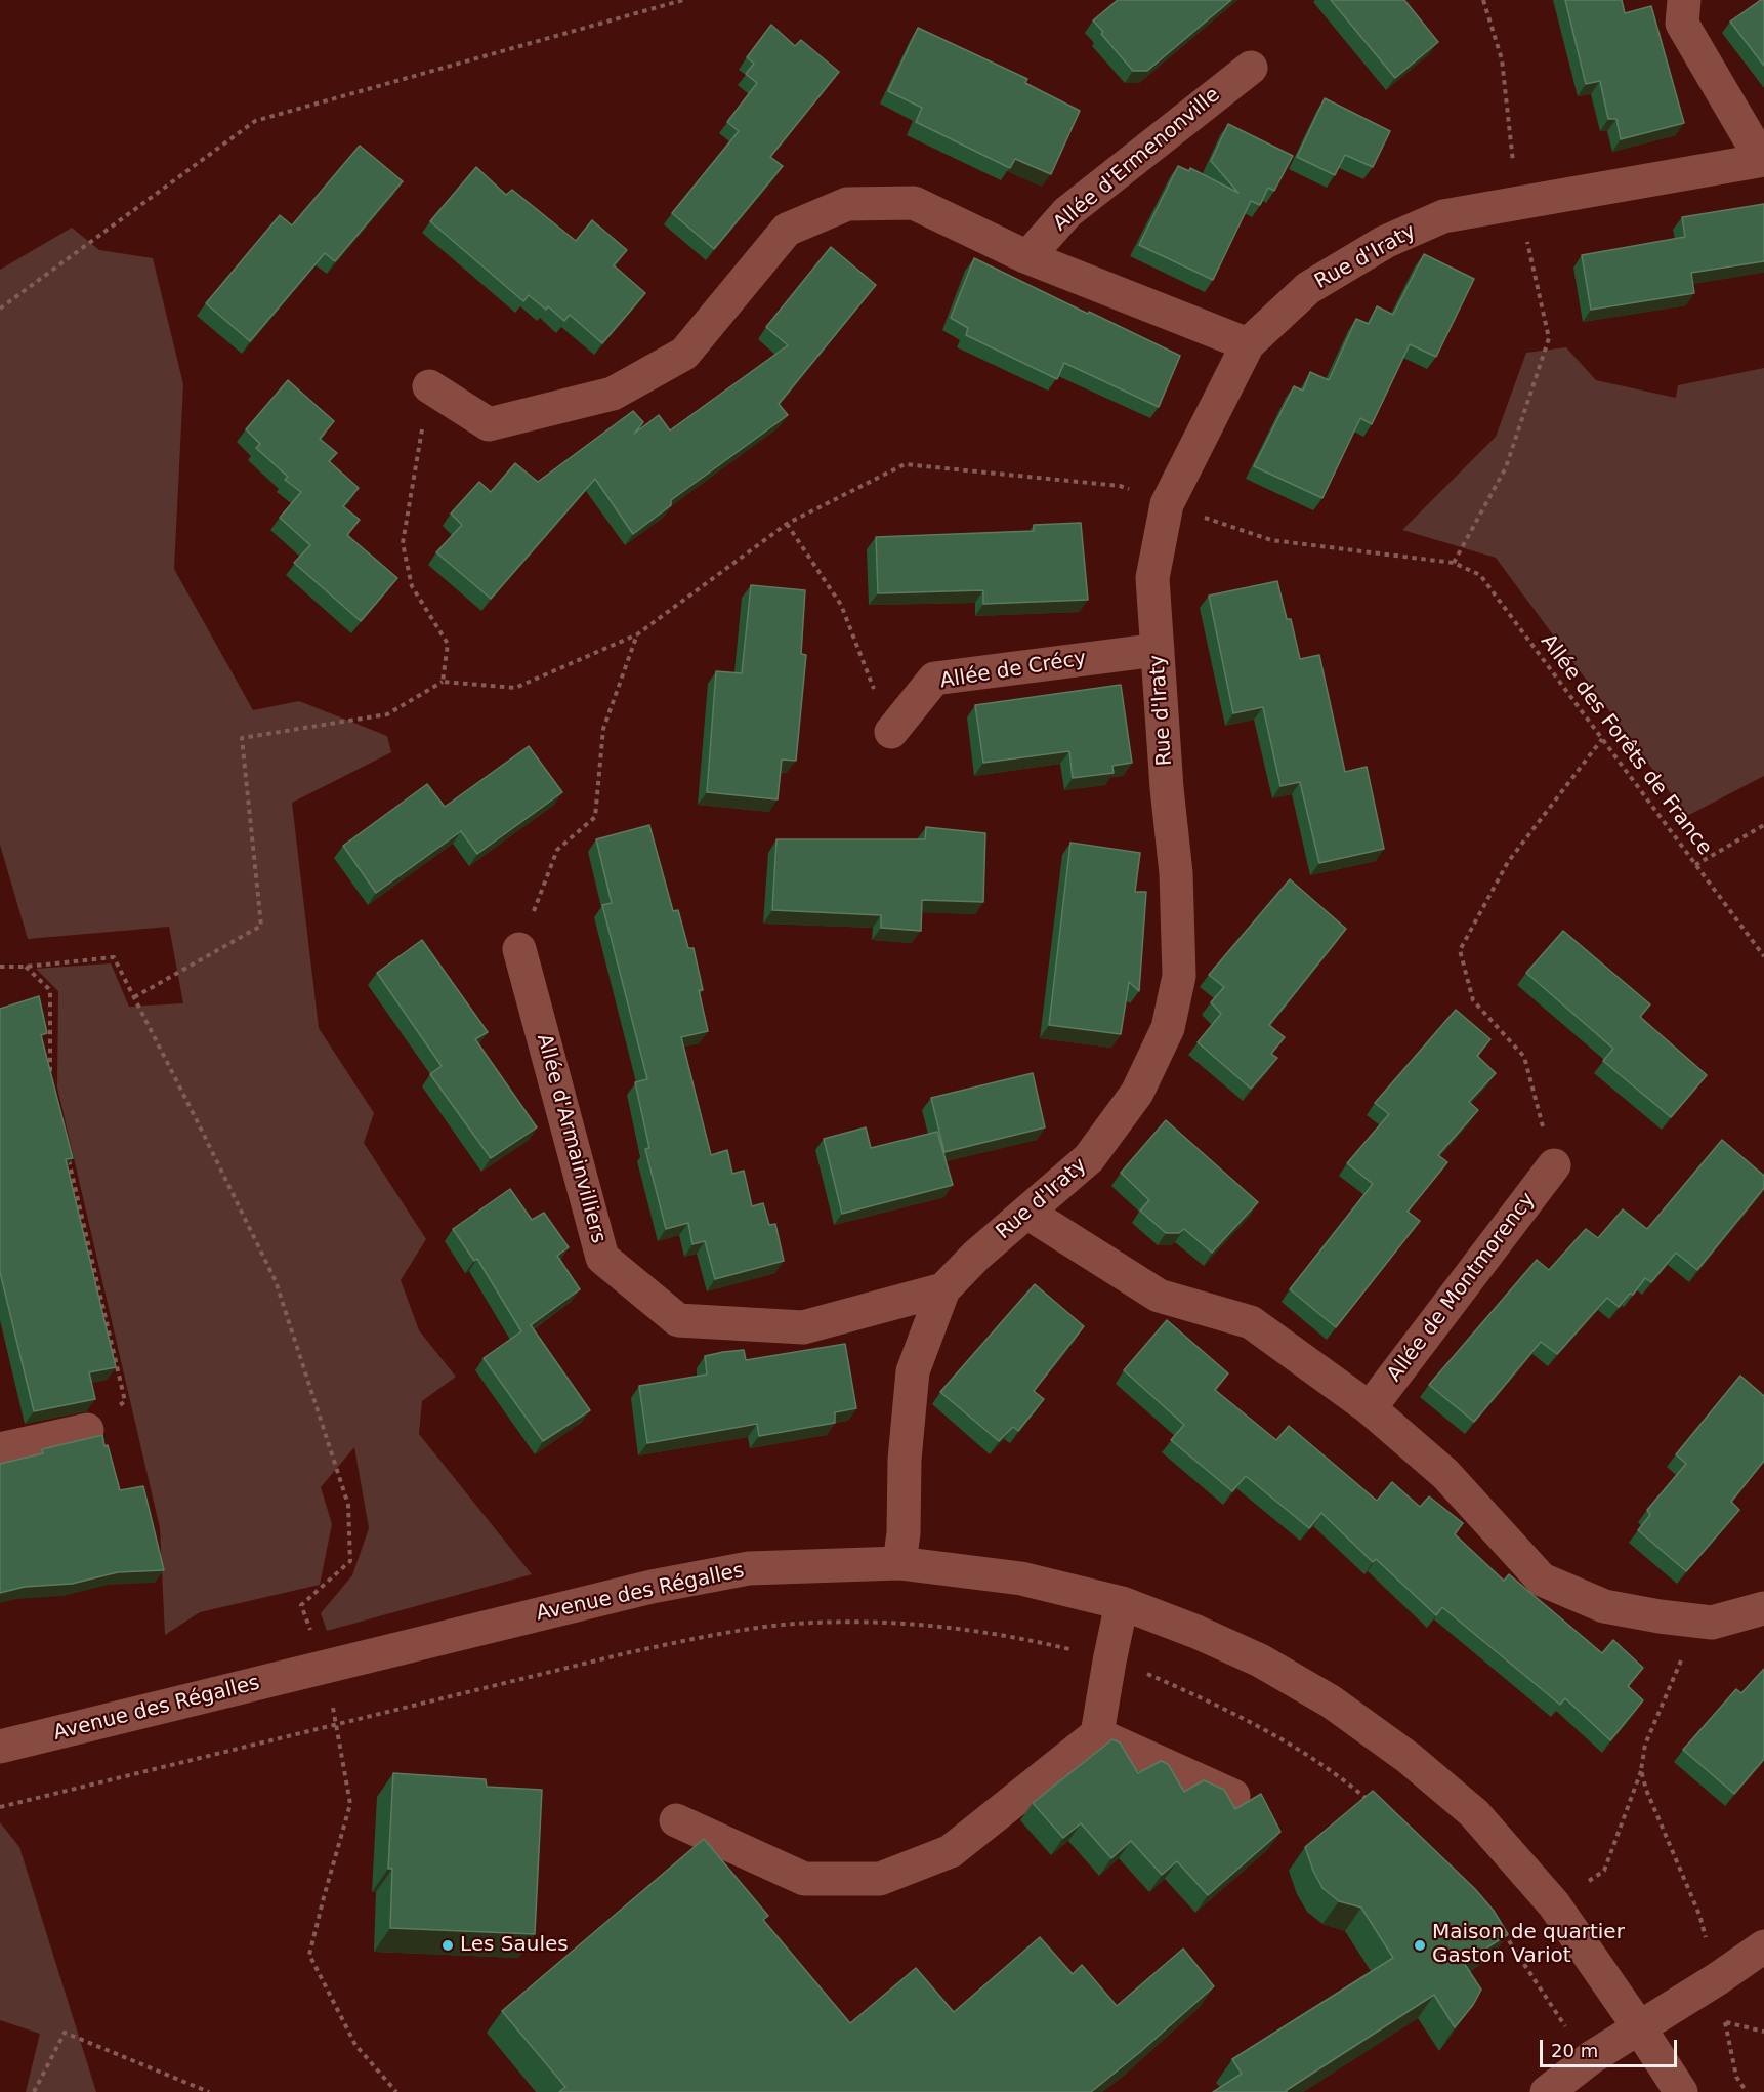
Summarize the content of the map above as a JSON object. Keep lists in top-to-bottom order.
{
  "streets": {
    "street": [
      "Allée d'Ermenonville",
      "Rue d'Iraty",
      "Allée de Crécy",
      "Allée d'Armainvilliers",
      "Allée de Montmorency",
      "Avenue des Régalles"
    ],
    "path": ["Allée des Forêts de France"]
  },
  "crossings": [
    ["Rue d'Iraty", "Allée de Crécy"],
    ["Rue d'Iraty", "Allée des Forêts de France"],
    ["Rue d'Iraty", "Allée d'Armainvilliers"],
    ["Rue d'Iraty", "Avenue des Régalles"]
  ],
  "places": ["Les Saules", "Maison de quartier Gaston Variot"],
  "scale_bar": "20 m"
}
